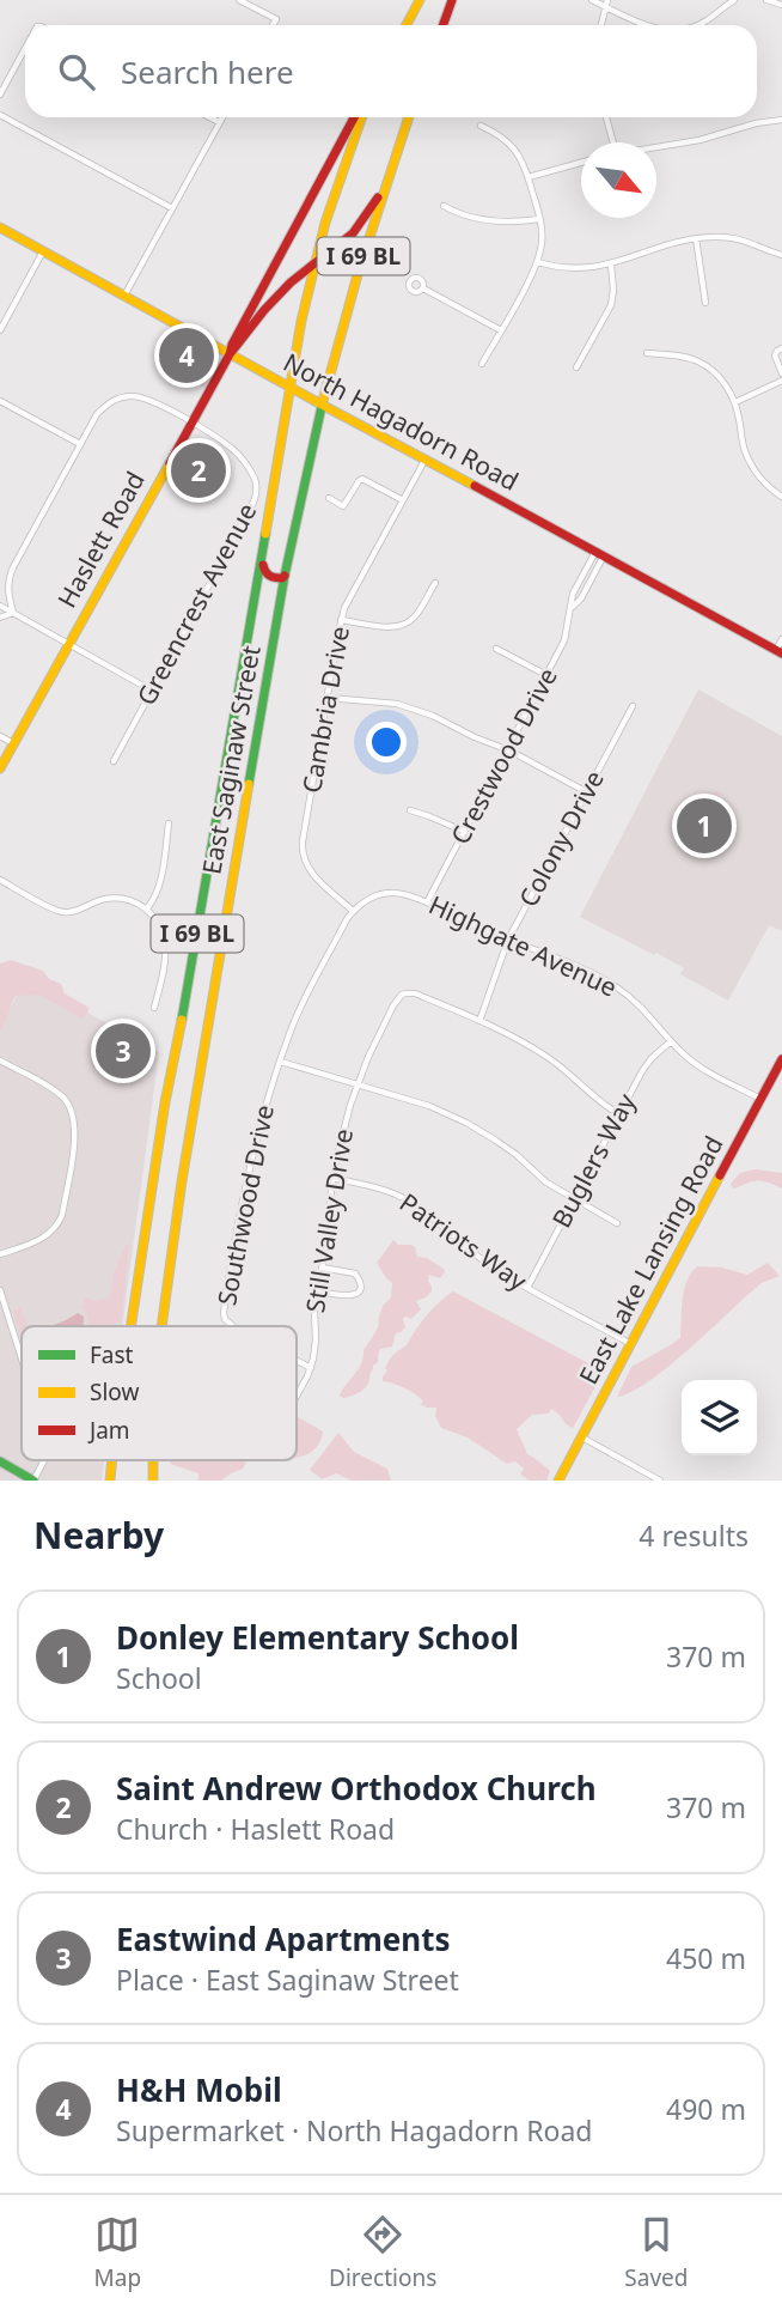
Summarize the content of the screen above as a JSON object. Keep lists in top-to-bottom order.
{
  "streets": {
    "main road": [
      "I 69 BL",
      "North Hagadorn Road",
      "Haslett Road",
      "East Saginaw Street",
      "East Lake Lansing Road"
    ],
    "street": [
      "Greencrest Avenue",
      "Cambria Drive",
      "Crestwood Drive",
      "Colony Drive",
      "Highgate Avenue",
      "Buglers Way",
      "Southwood Drive",
      "Still Valley Drive",
      "Patriots Way"
    ]
  },
  "crossings": [
    ["North Hagadorn Road", "Haslett Road"],
    ["North Hagadorn Road", "Cambria Drive"],
    ["North Hagadorn Road", "Crestwood Drive"],
    ["North Hagadorn Road", "East Saginaw Street"],
    ["Haslett Road", "Greencrest Avenue"],
    ["Cambria Drive", "Highgate Avenue"],
    ["Cambria Drive", "Southwood Drive"],
    ["Crestwood Drive", "Highgate Avenue"],
    ["Colony Drive", "Highgate Avenue"],
    ["Colony Drive", "Still Valley Drive"],
    ["Highgate Avenue", "Buglers Way"],
    ["Highgate Avenue", "Southwood Drive"],
    ["Highgate Avenue", "East Lake Lansing Road"],
    ["Buglers Way", "Patriots Way"],
    ["Southwood Drive", "Still Valley Drive"],
    ["Still Valley Drive", "Patriots Way"],
    ["Patriots Way", "East Lake Lansing Road"]
  ],
  "legend": ["Fast", "Slow", "Jam"],
  "north": "bottom right",
  "page": {
    "search": "Search here",
    "pins": [
      "4",
      "2",
      "1",
      "3"
    ],
    "heading": ["Nearby", "4 results"],
    "list": [
      {
        "mark": "1",
        "name": "Donley Elementary School",
        "note": "School",
        "value": "370 m"
      },
      {
        "mark": "2",
        "name": "Saint Andrew Orthodox Church",
        "note": "Church · Haslett Road",
        "value": "370 m"
      },
      {
        "mark": "3",
        "name": "Eastwind Apartments",
        "note": "Place · East Saginaw Street",
        "value": "450 m"
      },
      {
        "mark": "4",
        "name": "H&H Mobil",
        "note": "Supermarket · North Hagadorn Road",
        "value": "490 m"
      }
    ],
    "nav": ["Map", "Directions", "Saved"]
  }
}
